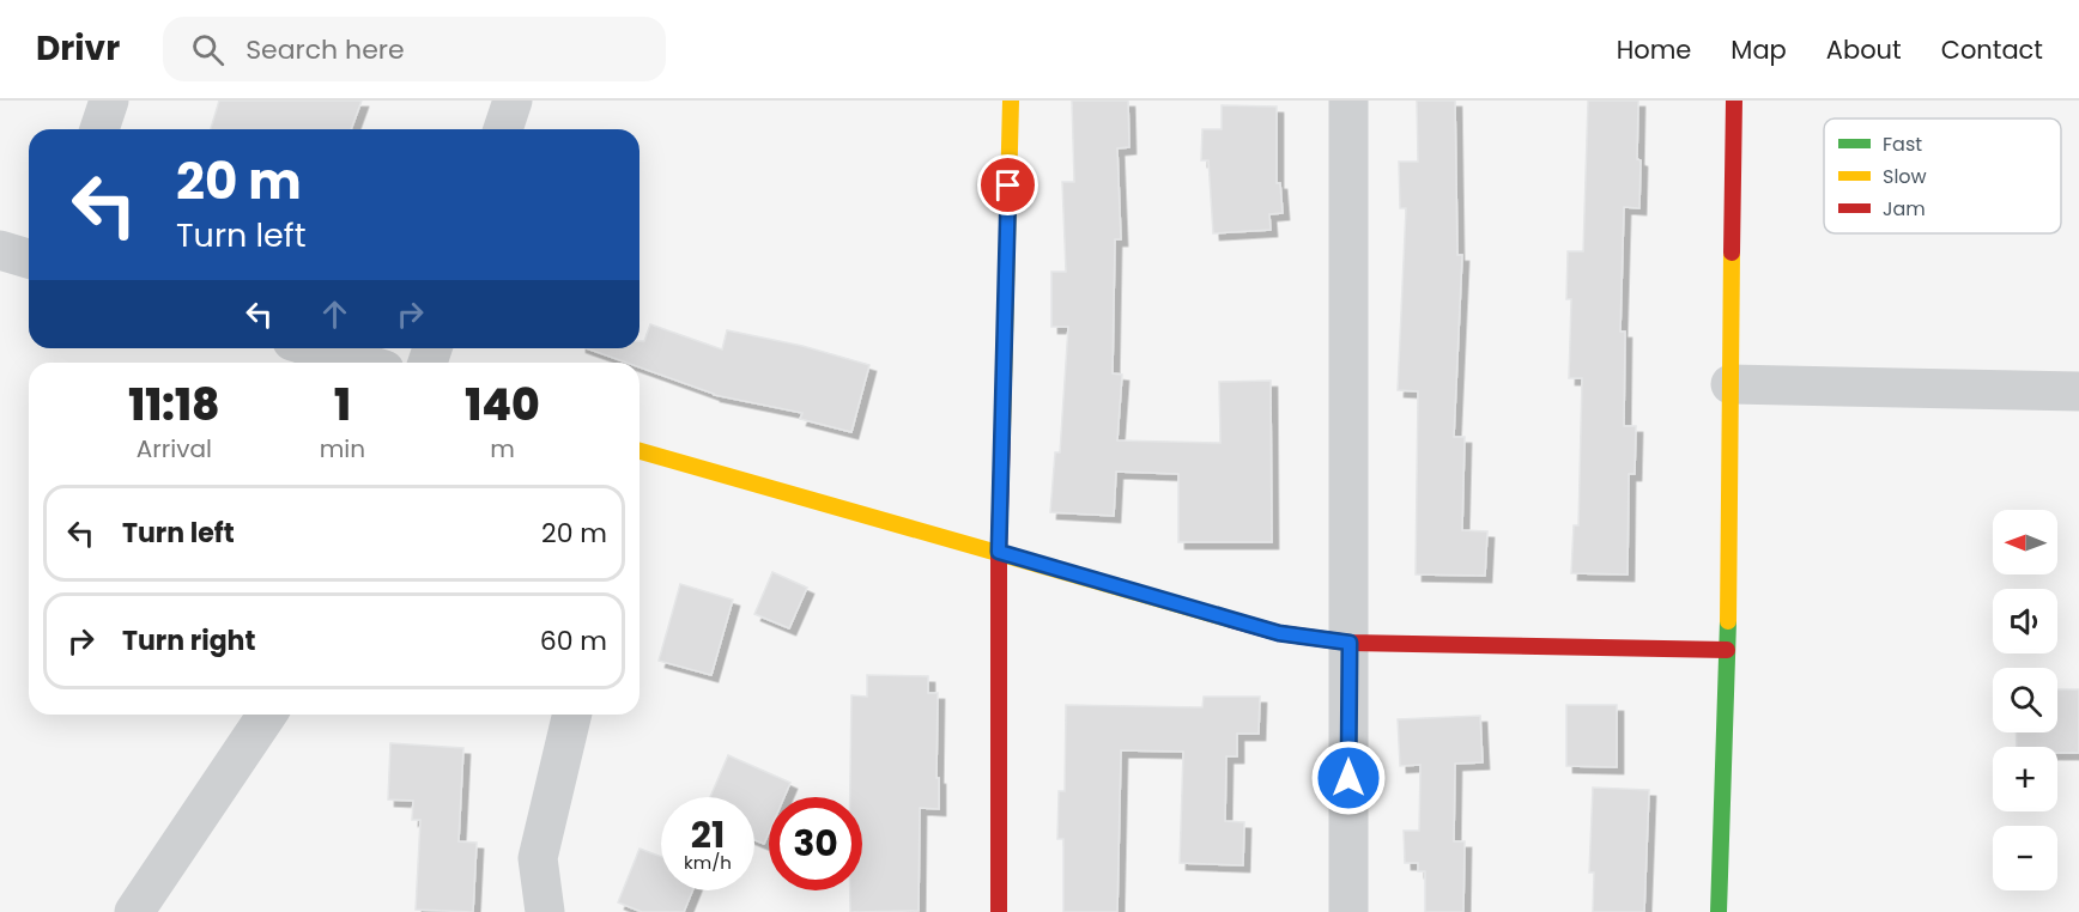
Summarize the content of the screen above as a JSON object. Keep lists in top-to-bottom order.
{
  "legend": ["Fast", "Slow", "Jam"],
  "north": "left",
  "page": {
    "header": "Drivr",
    "search": "Search here",
    "nav": [
      "Home",
      "Map",
      "About",
      "Contact"
    ],
    "turn": ["20 m", "Turn left"],
    "eta": [
      "11:18",
      "Arrival",
      "1",
      "min",
      "140",
      "m"
    ],
    "list": [
      {
        "name": "Turn left",
        "value": "20 m"
      },
      {
        "name": "Turn right",
        "value": "60 m"
      }
    ],
    "map_buttons": ["+", "−"],
    "speed": "21 km/h",
    "limit": "30"
  }
}
